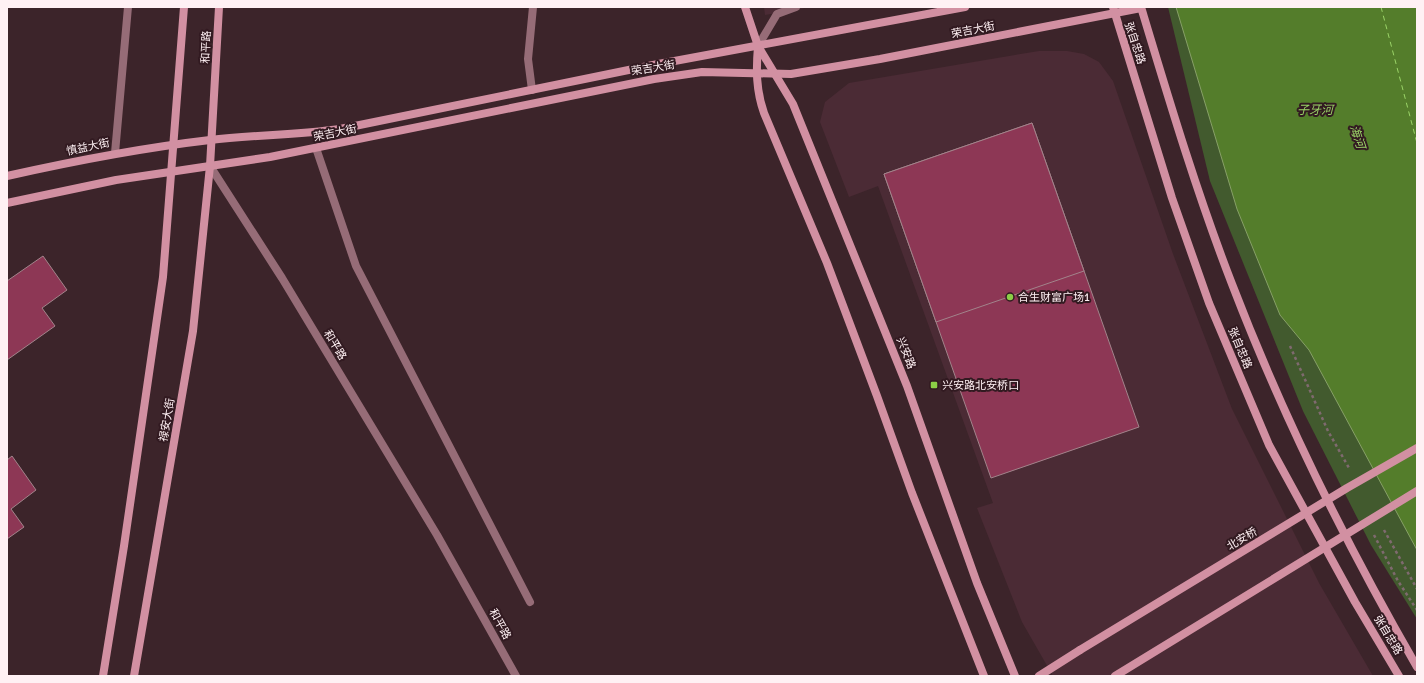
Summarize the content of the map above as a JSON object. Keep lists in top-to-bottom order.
{
  "streets": {
    "street": [
      "荣吉大街",
      "张自忠路",
      "和平路",
      "慎益大街",
      "兴安路",
      "禄安大街",
      "北安桥"
    ]
  },
  "crossings": [
    ["荣吉大街", "张自忠路"],
    ["荣吉大街", "和平路"],
    ["荣吉大街", "慎益大街"],
    ["荣吉大街", "兴安路"],
    ["荣吉大街", "禄安大街"],
    ["和平路", "禄安大街"]
  ],
  "water": ["子牙河", "海河"],
  "places": {
    "other": ["合生财富广场1"],
    "transit": ["兴安路北安桥口"]
  }
}
